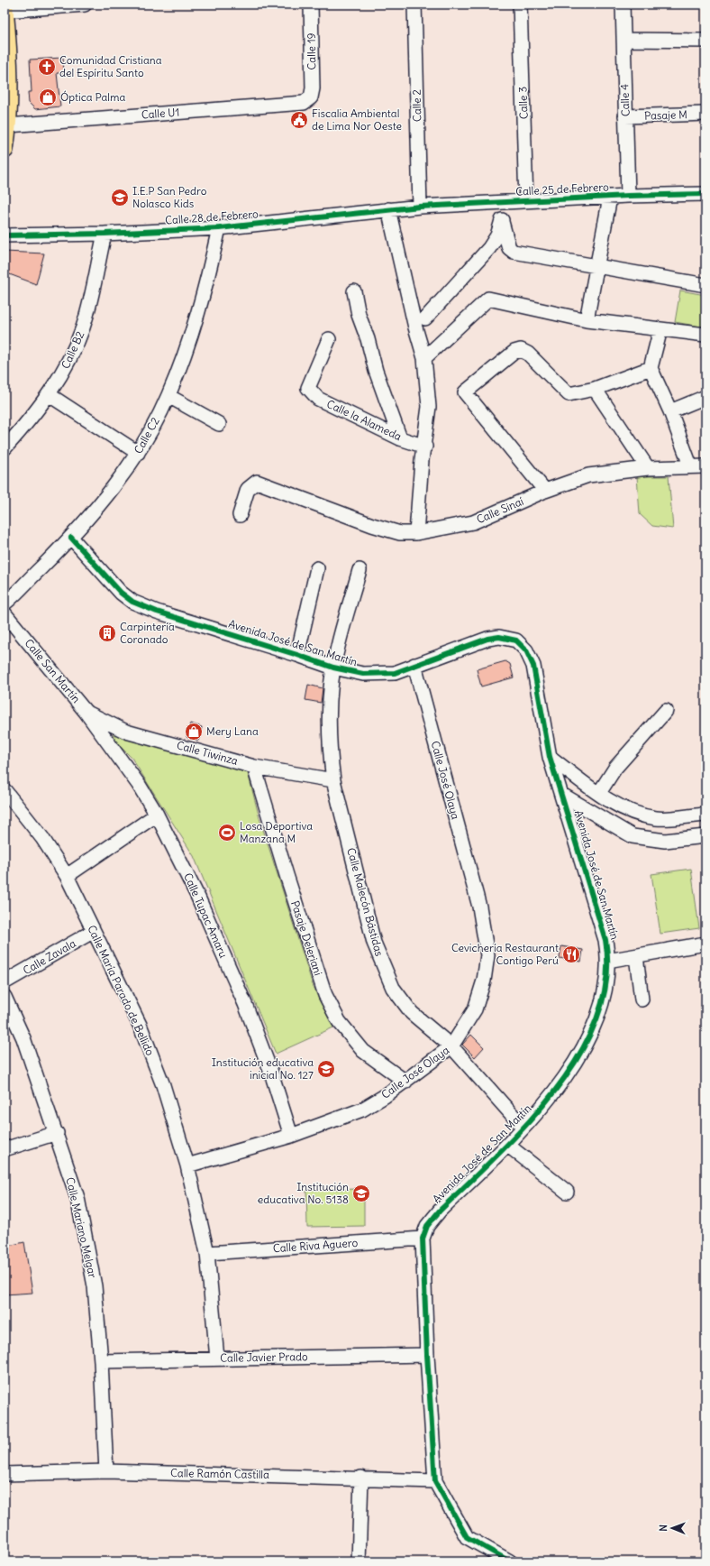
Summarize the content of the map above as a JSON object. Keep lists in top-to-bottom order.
{
  "streets": {
    "street": [
      "Calle 19",
      "Calle 4",
      "Calle 3",
      "Calle 2",
      "Calle U1",
      "Pasaje M",
      "Calle 25 de Febrero",
      "Calle 28 de Febrero",
      "Calle B2",
      "Calle la Alameda",
      "Calle C2",
      "Calle Sinaí",
      "Avenida José de San Martín",
      "Calle San Martín",
      "Calle Tiwinza",
      "Calle José Olaya",
      "Calle Malecón Bástidas",
      "Calle Tupac Amaru",
      "Pasaje Deleriani",
      "Calle Zavala",
      "Calle María Parado de Bellido",
      "Calle Mariano Melgar",
      "Calle Riva Aguero",
      "Calle Javier Prado",
      "Calle Ramón Castilla"
    ]
  },
  "crossings": [
    ["Calle 19", "Calle U1"],
    ["Calle 4", "Pasaje M"],
    ["Calle 4", "Calle 25 de Febrero"],
    ["Calle 3", "Calle 25 de Febrero"],
    ["Calle 2", "Calle 25 de Febrero"],
    ["Calle 2", "Calle 28 de Febrero"],
    ["Calle 25 de Febrero", "Calle 28 de Febrero"],
    ["Calle 28 de Febrero", "Calle B2"],
    ["Calle 28 de Febrero", "Calle C2"],
    ["Calle C2", "Avenida José de San Martín"],
    ["Calle C2", "Calle San Martín"],
    ["Avenida José de San Martín", "Calle José Olaya"],
    ["Avenida José de San Martín", "Calle Malecón Bástidas"],
    ["Avenida José de San Martín", "Calle Riva Aguero"],
    ["Avenida José de San Martín", "Calle Javier Prado"],
    ["Avenida José de San Martín", "Calle Ramón Castilla"],
    ["Calle San Martín", "Calle Tiwinza"],
    ["Calle San Martín", "Calle Tupac Amaru"],
    ["Calle Tiwinza", "Calle Malecón Bástidas"],
    ["Calle Tiwinza", "Calle Tupac Amaru"],
    ["Calle Tiwinza", "Pasaje Deleriani"],
    ["Calle José Olaya", "Calle Malecón Bástidas"],
    ["Calle José Olaya", "Calle Tupac Amaru"],
    ["Calle José Olaya", "Pasaje Deleriani"],
    ["Calle José Olaya", "Calle María Parado de Bellido"],
    ["Calle Zavala", "Calle María Parado de Bellido"],
    ["Calle María Parado de Bellido", "Calle Riva Aguero"],
    ["Calle María Parado de Bellido", "Calle Javier Prado"],
    ["Calle Mariano Melgar", "Calle Javier Prado"],
    ["Calle Mariano Melgar", "Calle Ramón Castilla"]
  ],
  "places": {
    "church": ["Comunidad Cristiana del Espíritu Santo"],
    "shop": ["Óptica Palma", "Mery Lana"],
    "public building": ["Fiscalia Ambiental de Lima Nor Oeste"],
    "school or university": ["I.E.P San Pedro Nolasco Kids", "Institución educativa inicial No. 127", "Institución educativa No. 5138"],
    "building": ["Carpintería Coronado"],
    "sports": ["Losa Deportiva Manzana M"],
    "restaurant": ["Cevichería Restaurant Contigo Perú"]
  },
  "north": "left"
}
